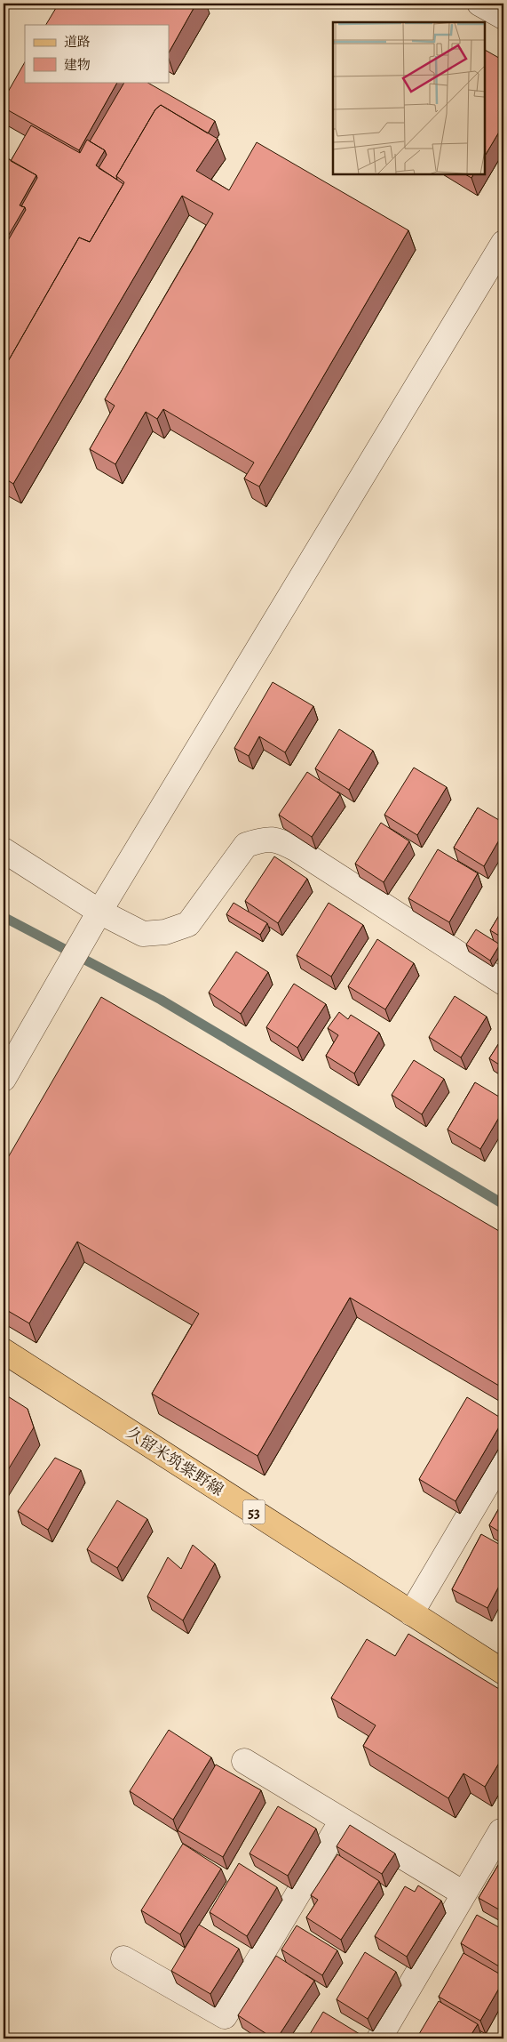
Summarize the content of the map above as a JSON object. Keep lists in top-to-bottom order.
{
  "streets": {
    "main road": ["久留米筑紫野線", "53"]
  },
  "legend": ["道路", "建物"]
}
